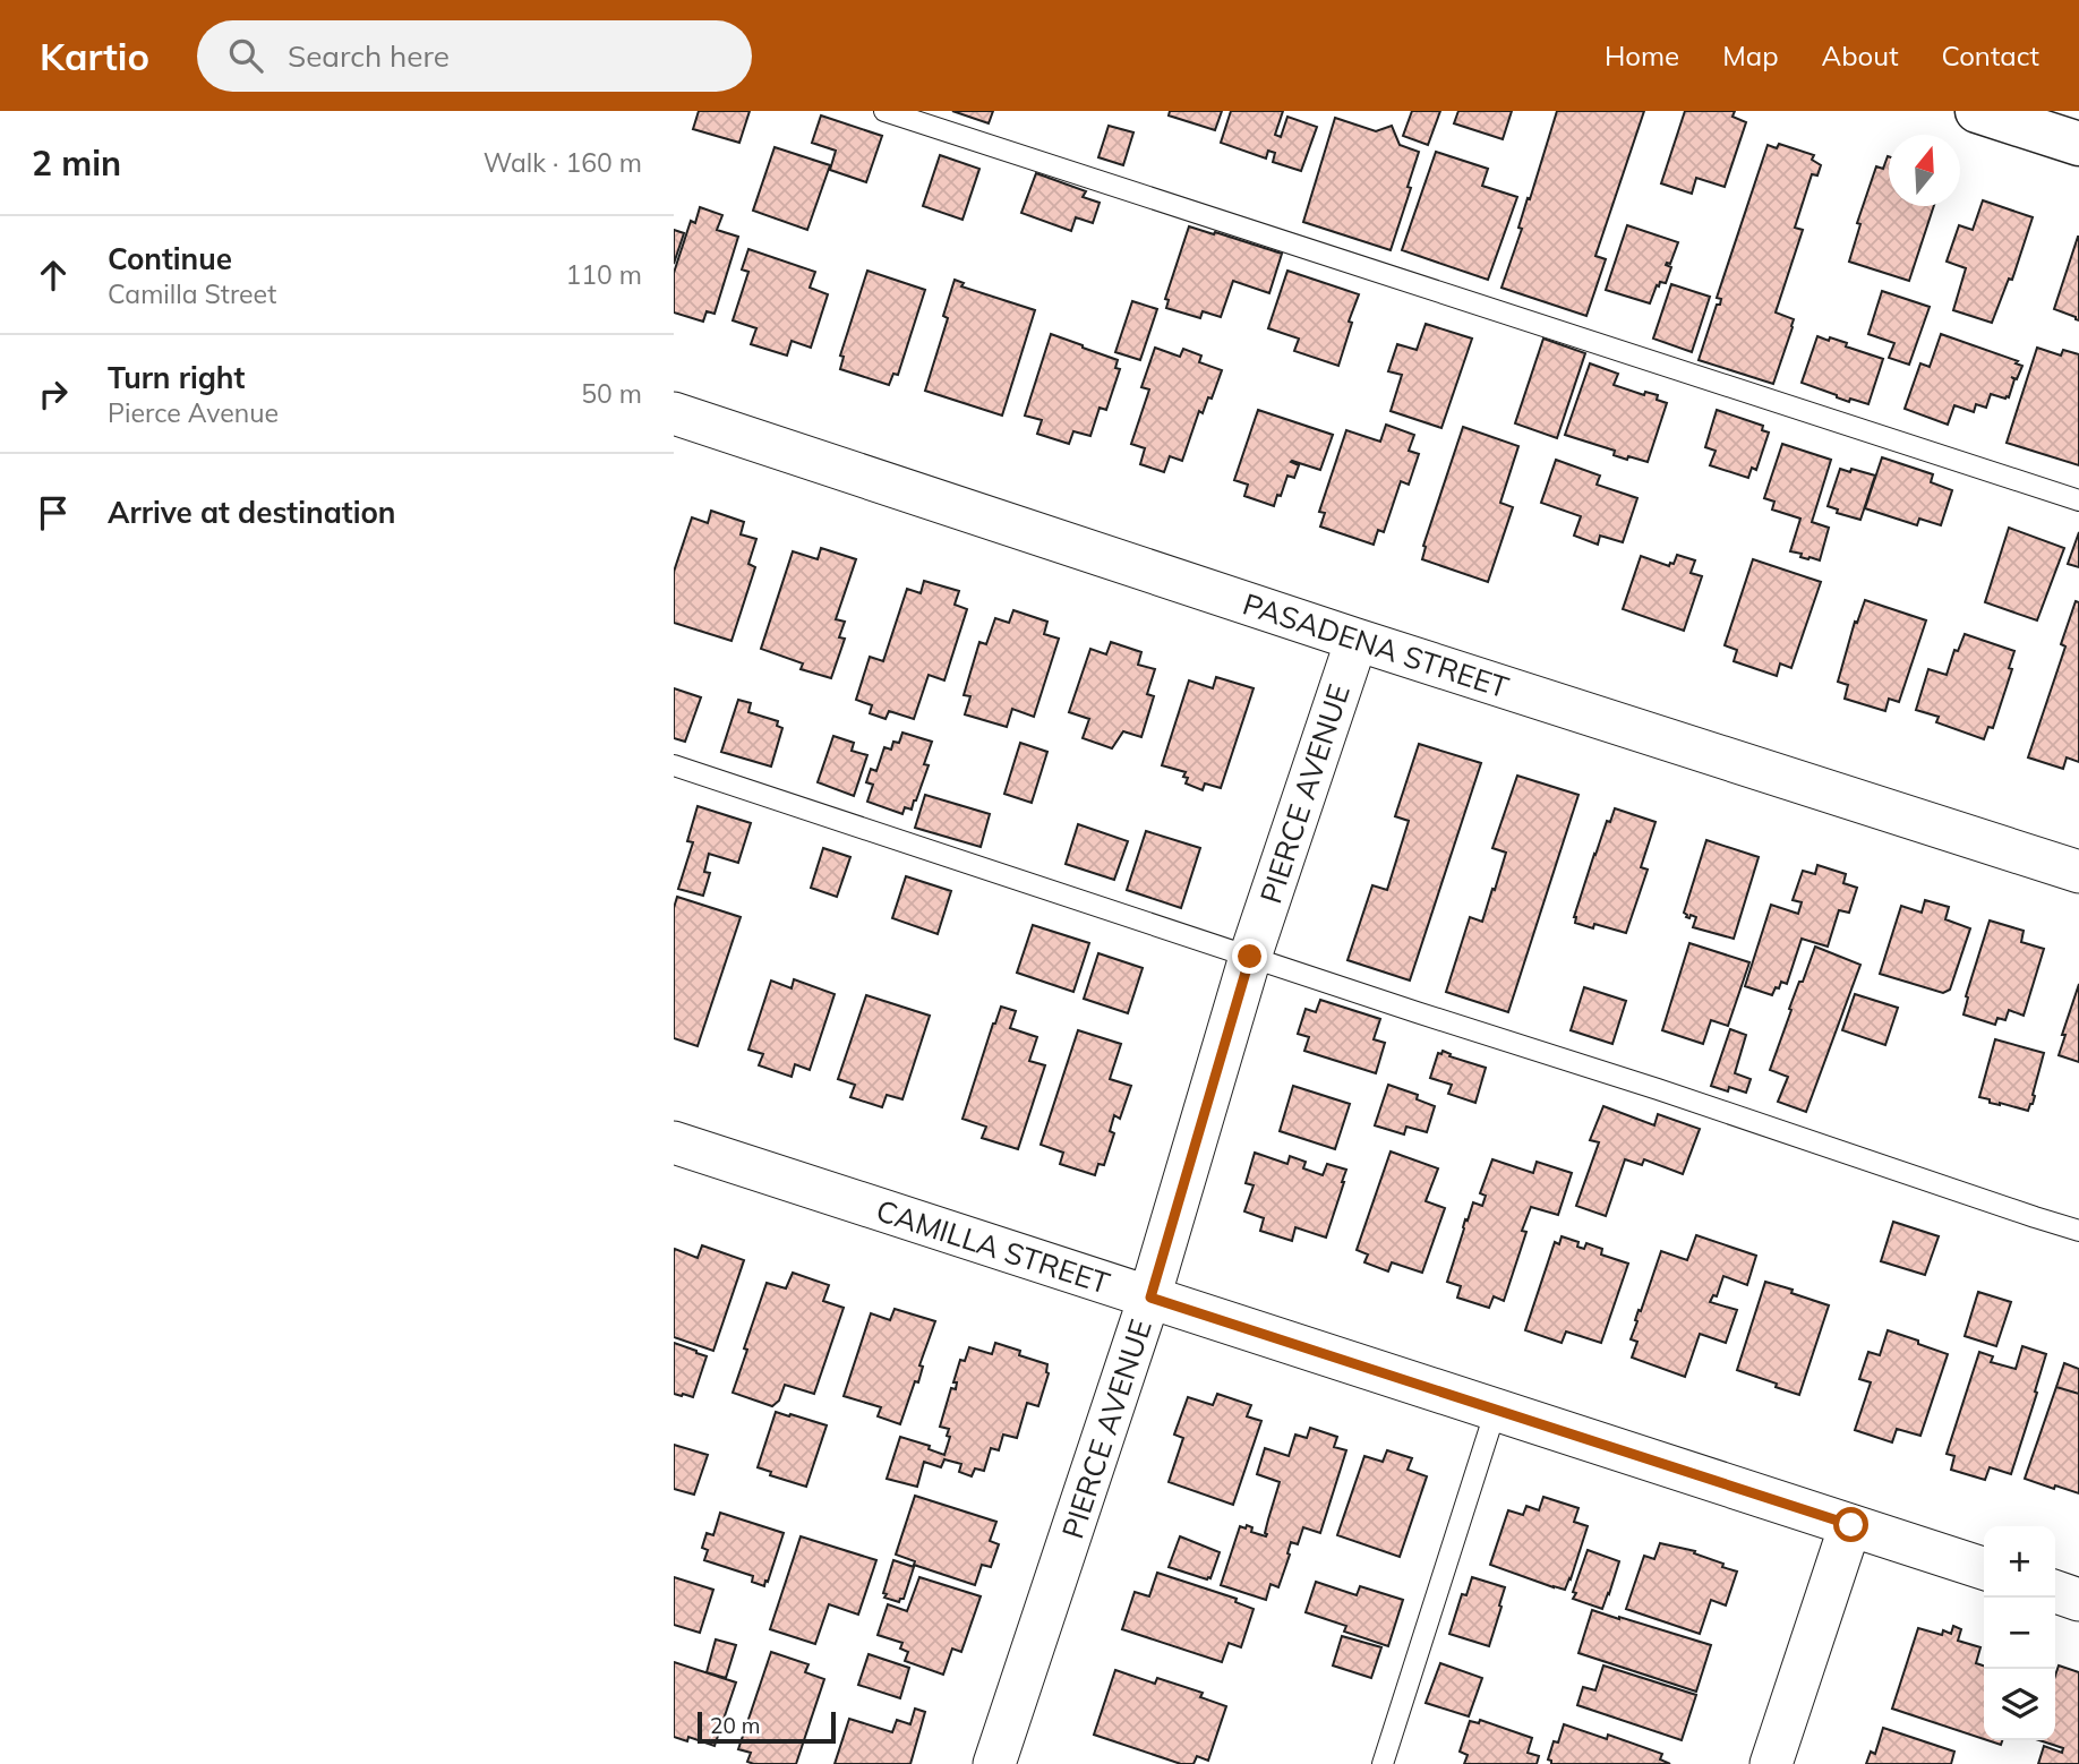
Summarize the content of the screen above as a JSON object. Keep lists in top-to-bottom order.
{
  "streets": {
    "street": ["PASADENA STREET", "PIERCE AVENUE", "CAMILLA STREET"]
  },
  "crossings": [
    ["PASADENA STREET", "PIERCE AVENUE"],
    ["PIERCE AVENUE", "CAMILLA STREET"]
  ],
  "scale_bar": "20 m",
  "north": "top",
  "page": {
    "header": "Kartio",
    "search": "Search here",
    "nav": [
      "Home",
      "Map",
      "About",
      "Contact"
    ],
    "heading": ["2 min", "Walk · 160 m"],
    "list": [
      ["Continue", "Camilla Street", "110 m"],
      ["Turn right", "Pierce Avenue", "50 m"],
      "Arrive at destination"
    ],
    "map_buttons": ["+", "−"],
    "scale": "20 m"
  }
}
